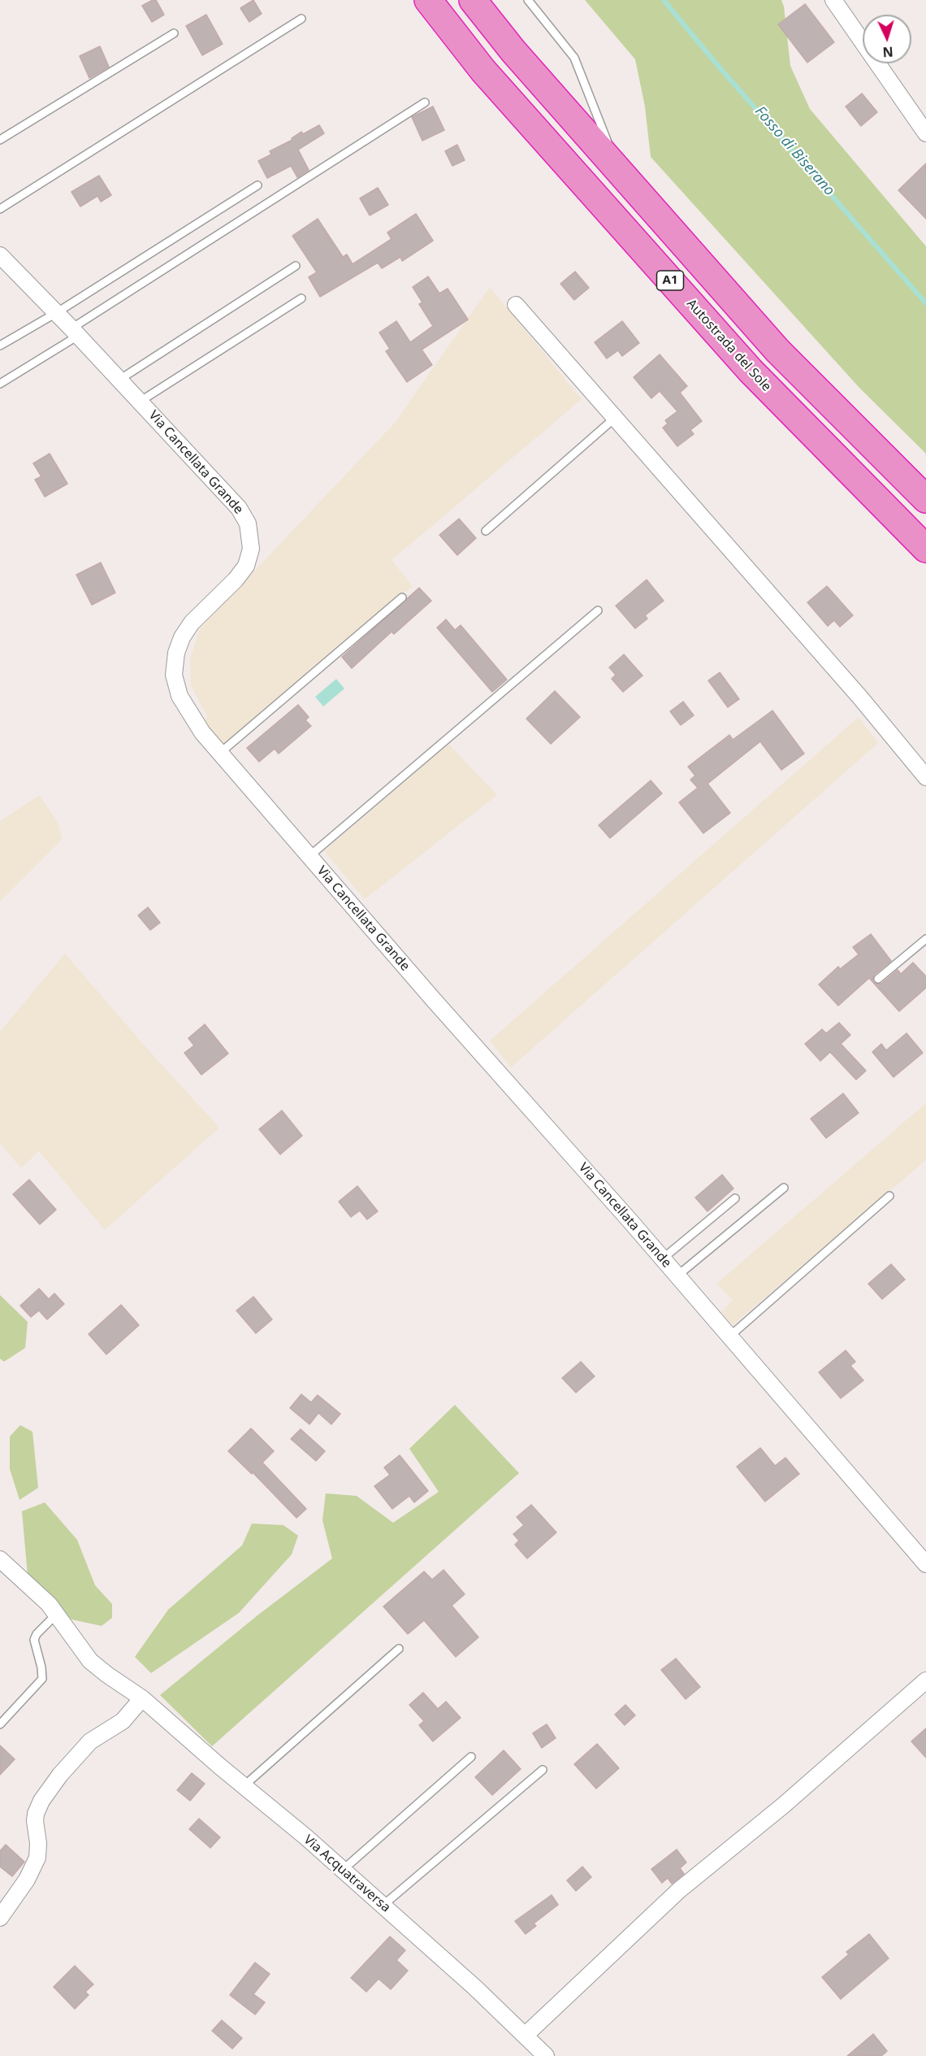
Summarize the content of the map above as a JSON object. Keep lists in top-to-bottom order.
{
  "streets": {
    "highway": ["A1", "Autostrada del Sole"],
    "street": ["Via Cancellata Grande", "Via Acquatraversa"]
  },
  "water": ["Fosso di Biserano"],
  "north": "bottom"
}
